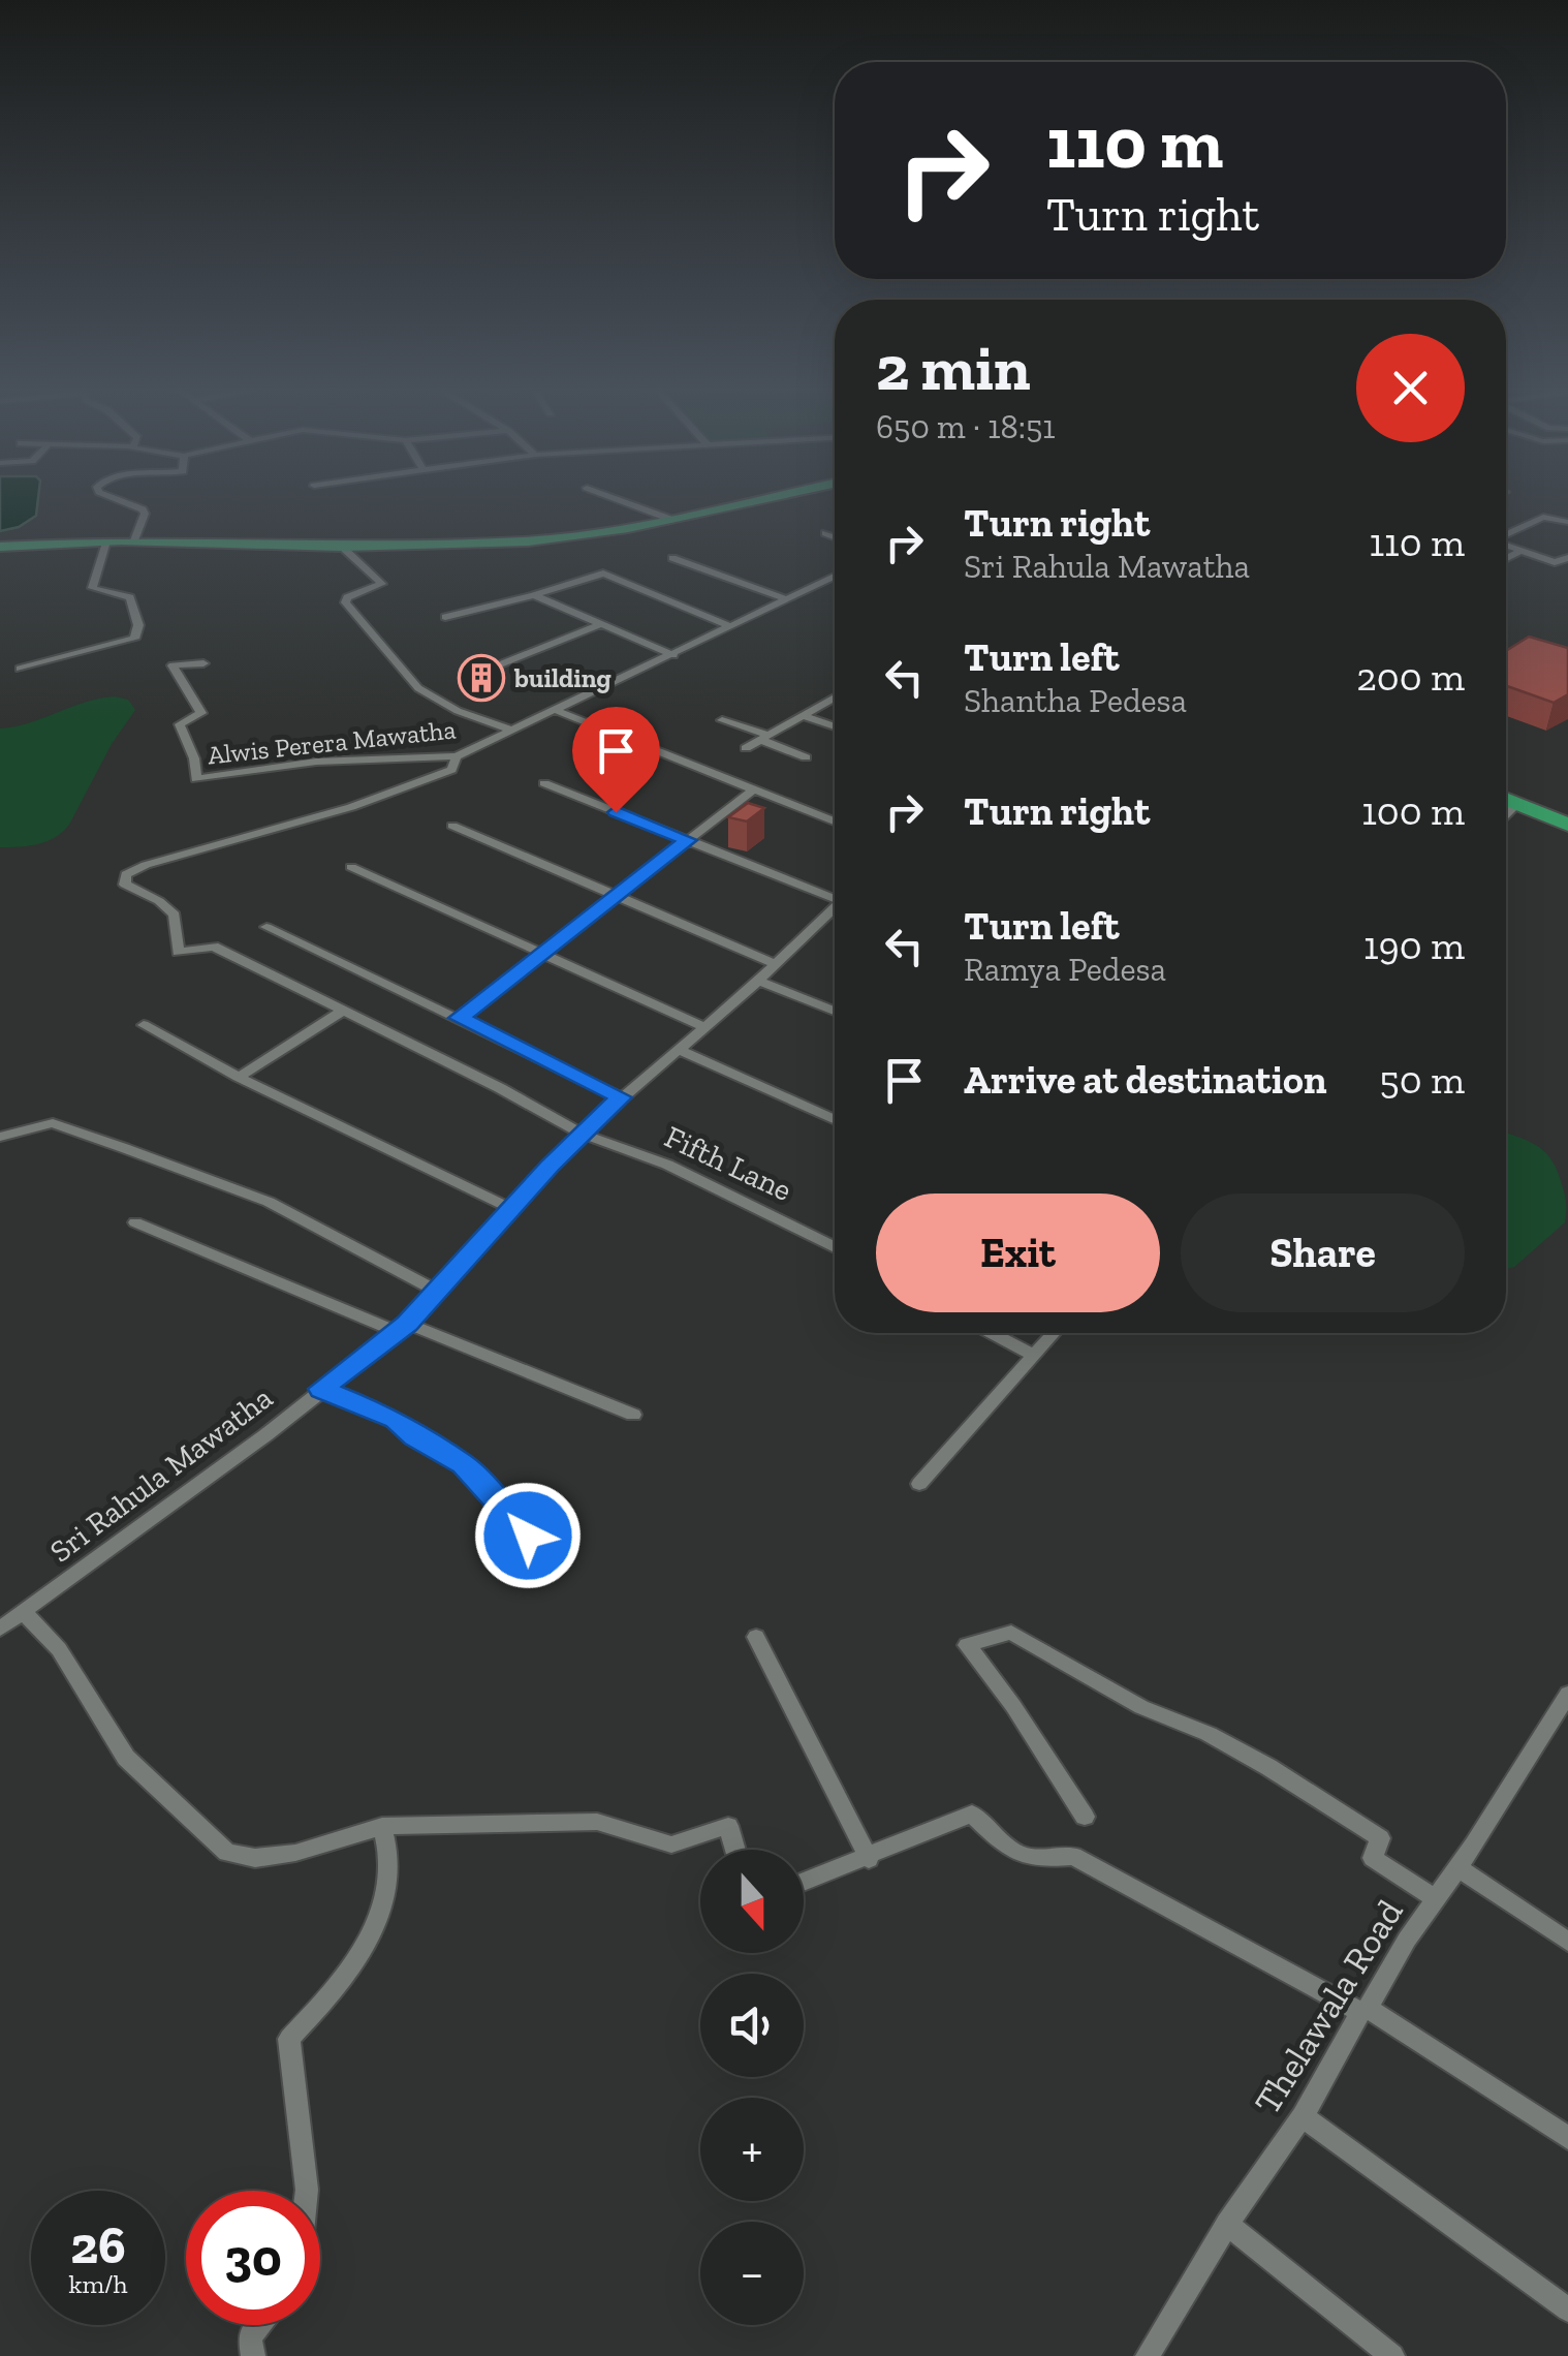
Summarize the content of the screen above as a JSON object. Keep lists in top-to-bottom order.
{
  "streets": {
    "street": [
      "Alwis Perera Mawatha",
      "Fifth Lane",
      "Sri Rahula Mawatha",
      "Thelawala Road"
    ]
  },
  "crossings": [
    ["Fifth Lane", "Sri Rahula Mawatha"]
  ],
  "places": {
    "building": ["building"]
  },
  "north": "bottom",
  "page": {
    "turn": ["110 m", "Turn right"],
    "heading": ["2 min", "650 m · 18:51"],
    "list": [
      {
        "name": "Turn right",
        "note": "Sri Rahula Mawatha",
        "value": "110 m"
      },
      {
        "name": "Turn left",
        "note": "Shantha Pedesa",
        "value": "200 m"
      },
      {
        "name": "Turn right",
        "value": "100 m"
      },
      {
        "name": "Turn left",
        "note": "Ramya Pedesa",
        "value": "190 m"
      },
      {
        "name": "Arrive at destination",
        "value": "50 m"
      }
    ],
    "buttons": ["Exit", "Share"],
    "map_buttons": ["+", "−"],
    "speed": "26 km/h",
    "limit": "30"
  }
}
